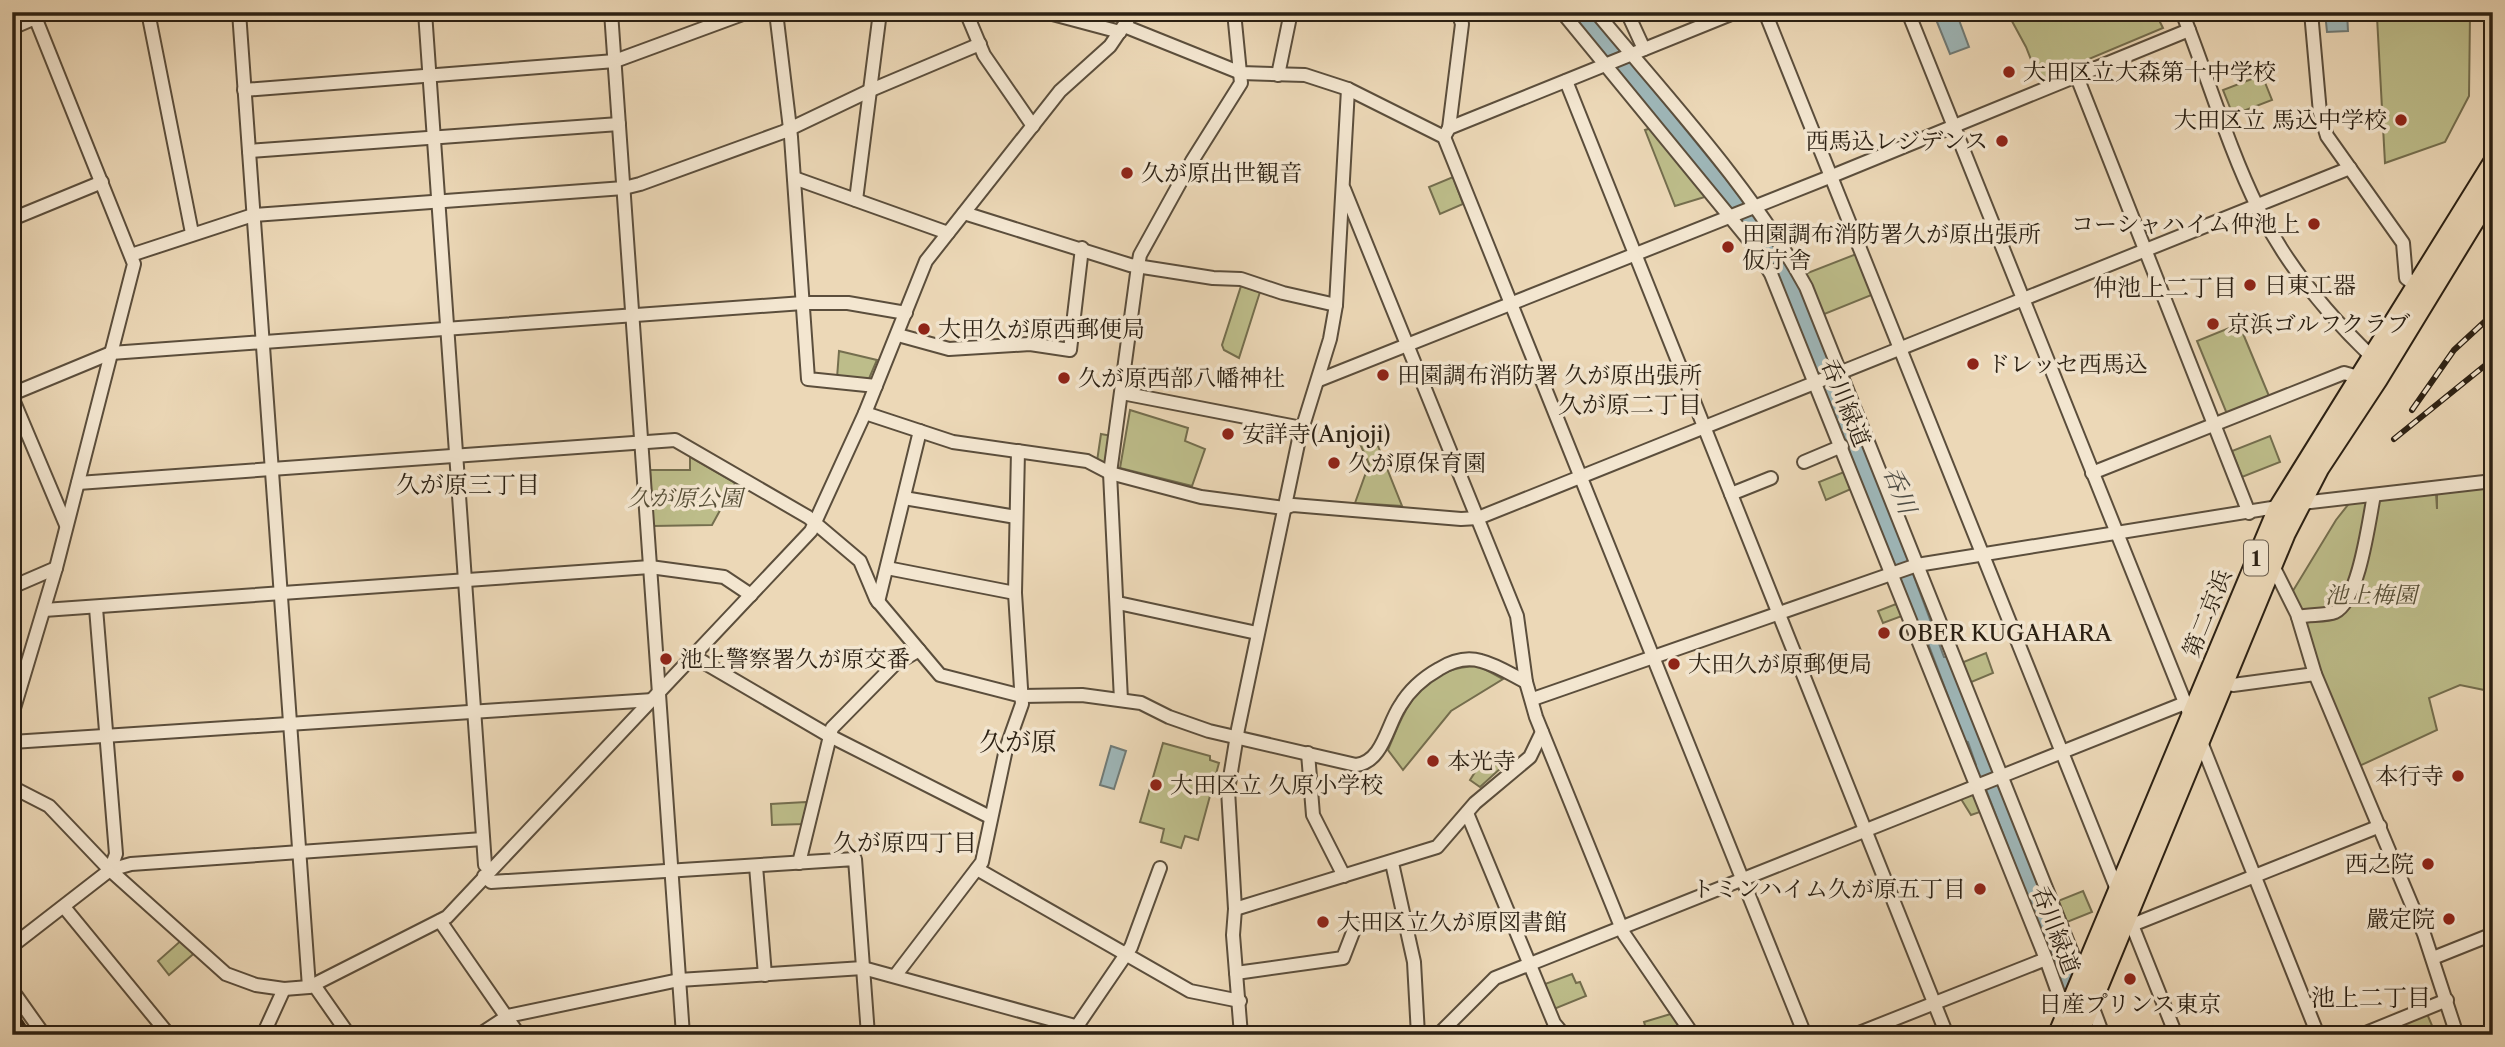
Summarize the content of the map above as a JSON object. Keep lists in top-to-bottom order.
{
  "streets": {
    "highway": ["1", "第二京浜"],
    "street": ["呑川緑道"]
  },
  "crossings": [
    ["呑川緑道", "第二京浜"]
  ],
  "districts": [
    "仲池上二丁目",
    "久が原二丁目",
    "久が原三丁目",
    "久が原",
    "久が原四丁目",
    "池上二丁目"
  ],
  "water": ["呑川"],
  "parks": ["久が原公園", "池上梅園"],
  "places": [
    "大田区立大森第十中学校",
    "大田区立 馬込中学校",
    "西馬込レジデンス",
    "久が原出世観音",
    "コーシャハイム仲池上",
    "田園調布消防署久が原出張所 仮庁舎",
    "日東工器",
    "京浜ゴルフクラブ",
    "大田久が原西郵便局",
    "ドレッセ西馬込",
    "田園調布消防署 久が原出張所",
    "久が原西部八幡神社",
    "安詳寺(Anjoji)",
    "久が原保育園",
    "OBER KUGAHARA",
    "池上警察署久が原交番",
    "大田久が原郵便局",
    "本光寺",
    "本行寺",
    "大田区立 久原小学校",
    "西之院",
    "トミンハイム久が原五丁目",
    "嚴定院",
    "大田区立久が原図書館",
    "日産プリンス東京"
  ]
}
